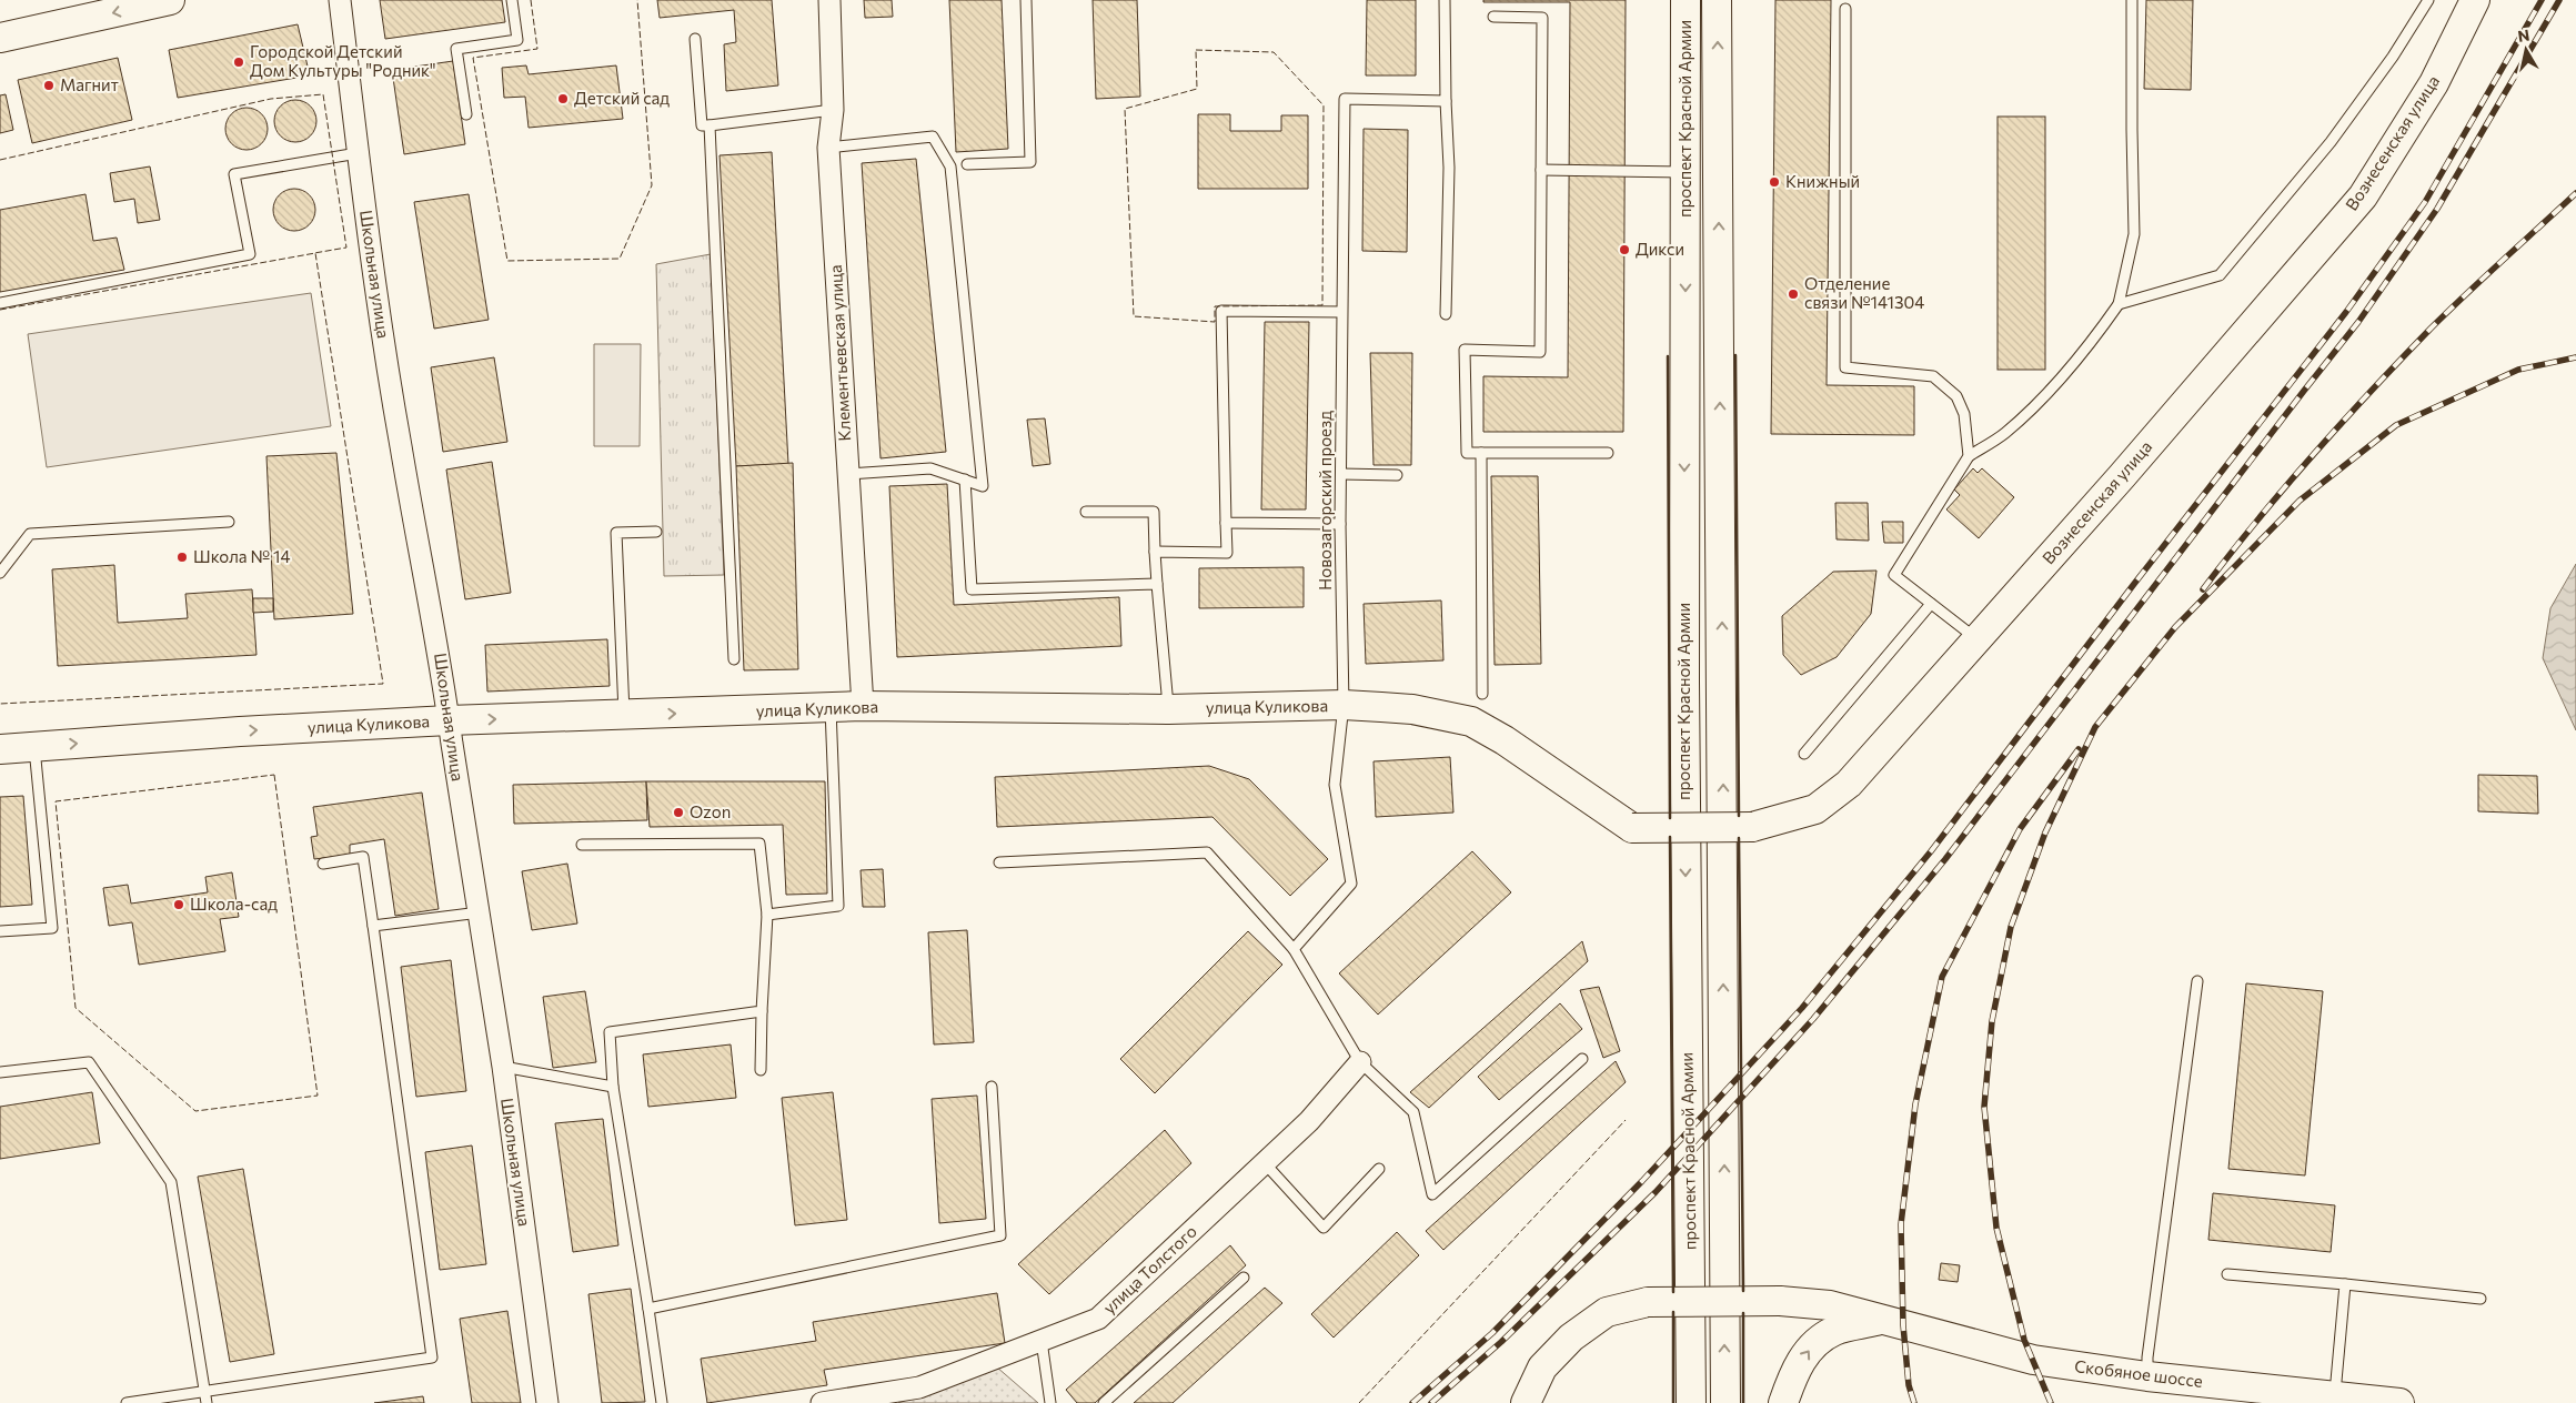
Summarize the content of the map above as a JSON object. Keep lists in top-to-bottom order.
{
  "streets": {
    "main road": [
      "проспект Красной Армии",
      "Вознесенская улица",
      "улица Куликова",
      "Скобяное шоссе"
    ],
    "street": ["Школьная улица", "Клементьевская улица", "улица Толстого"],
    "lane": ["Новозагорский проезд"]
  },
  "crossings": [
    ["Вознесенская улица", "улица Куликова"],
    ["Школьная улица", "улица Куликова"],
    ["Клементьевская улица", "улица Куликова"],
    ["Новозагорский проезд", "улица Куликова"]
  ],
  "one_way": ["улица Куликова"],
  "places": [
    "Городской Детский Дом Культуры \"Родник\"",
    "Магнит",
    "Детский сад",
    "Книжный",
    "Дикси",
    "Отделение связи №141304",
    "Школа № 14",
    "Ozon",
    "Школа-сад"
  ],
  "north": "top"
}
